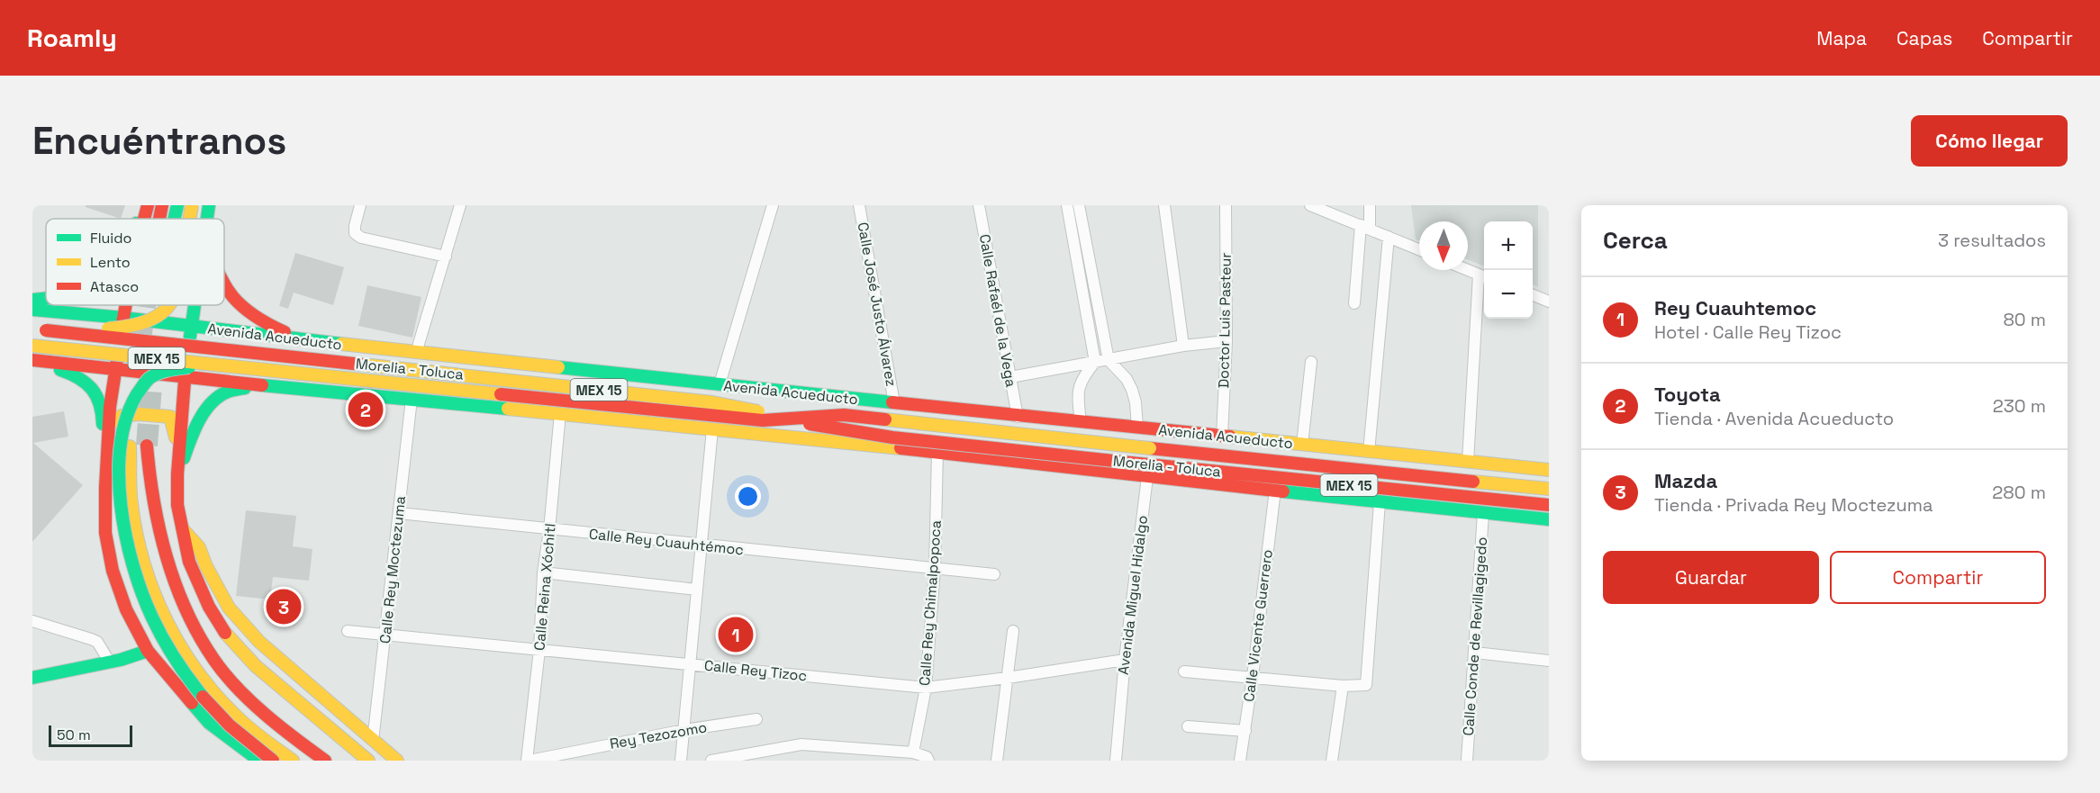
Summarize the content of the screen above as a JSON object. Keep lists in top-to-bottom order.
{
  "streets": {
    "main road": ["Avenida Acueducto", "MEX 15", "Morelia - Toluca"],
    "street": [
      "Calle José Justo Álvarez",
      "Calle Rafaél de la Vega",
      "Doctor Luis Pasteur",
      "Calle Rey Cuauhtémoc",
      "Calle Rey Moctezuma",
      "Calle Reina Xóchitl",
      "Avenida Miguel Hidalgo",
      "Calle Rey Chimalpopoca",
      "Calle Vicente Guerrero",
      "Calle Conde de Revillagigedo",
      "Calle Rey Tizoc",
      "Rey Tezozomo"
    ]
  },
  "crossings": [
    ["Calle José Justo Álvarez", "Avenida Acueducto"],
    ["Calle Rafaél de la Vega", "Avenida Acueducto"],
    ["Doctor Luis Pasteur", "Avenida Acueducto"],
    ["Avenida Acueducto", "Avenida Miguel Hidalgo"],
    ["Morelia - Toluca", "Avenida Miguel Hidalgo"],
    ["Calle Rey Cuauhtémoc", "Calle Rey Moctezuma"],
    ["Calle Rey Cuauhtémoc", "Calle Reina Xóchitl"],
    ["Calle Rey Cuauhtémoc", "Calle Rey Chimalpopoca"],
    ["Calle Rey Moctezuma", "Calle Rey Tizoc"],
    ["Calle Reina Xóchitl", "Calle Rey Tizoc"],
    ["Calle Reina Xóchitl", "Rey Tezozomo"],
    ["Avenida Miguel Hidalgo", "Calle Rey Tizoc"],
    ["Calle Rey Chimalpopoca", "Calle Rey Tizoc"]
  ],
  "legend": ["Fluido", "Lento", "Atasco"],
  "scale_bar": "50 m",
  "north": "bottom",
  "page": {
    "header": "Roamly",
    "nav": ["Mapa", "Capas", "Compartir"],
    "buttons": [
      "Cómo llegar",
      ["Guardar", "Compartir"]
    ],
    "title": "Encuéntranos",
    "heading": ["Cerca", "3 resultados"],
    "map_buttons": ["+", "−"],
    "list": [
      {
        "mark": "1",
        "name": "Rey Cuauhtemoc",
        "note": "Hotel · Calle Rey Tizoc",
        "value": "80 m"
      },
      {
        "mark": "2",
        "name": "Toyota",
        "note": "Tienda · Avenida Acueducto",
        "value": "230 m"
      },
      {
        "mark": "3",
        "name": "Mazda",
        "note": "Tienda · Privada Rey Moctezuma",
        "value": "280 m"
      }
    ],
    "pins": ["2", "3", "1"],
    "scale": "50 m"
  }
}
